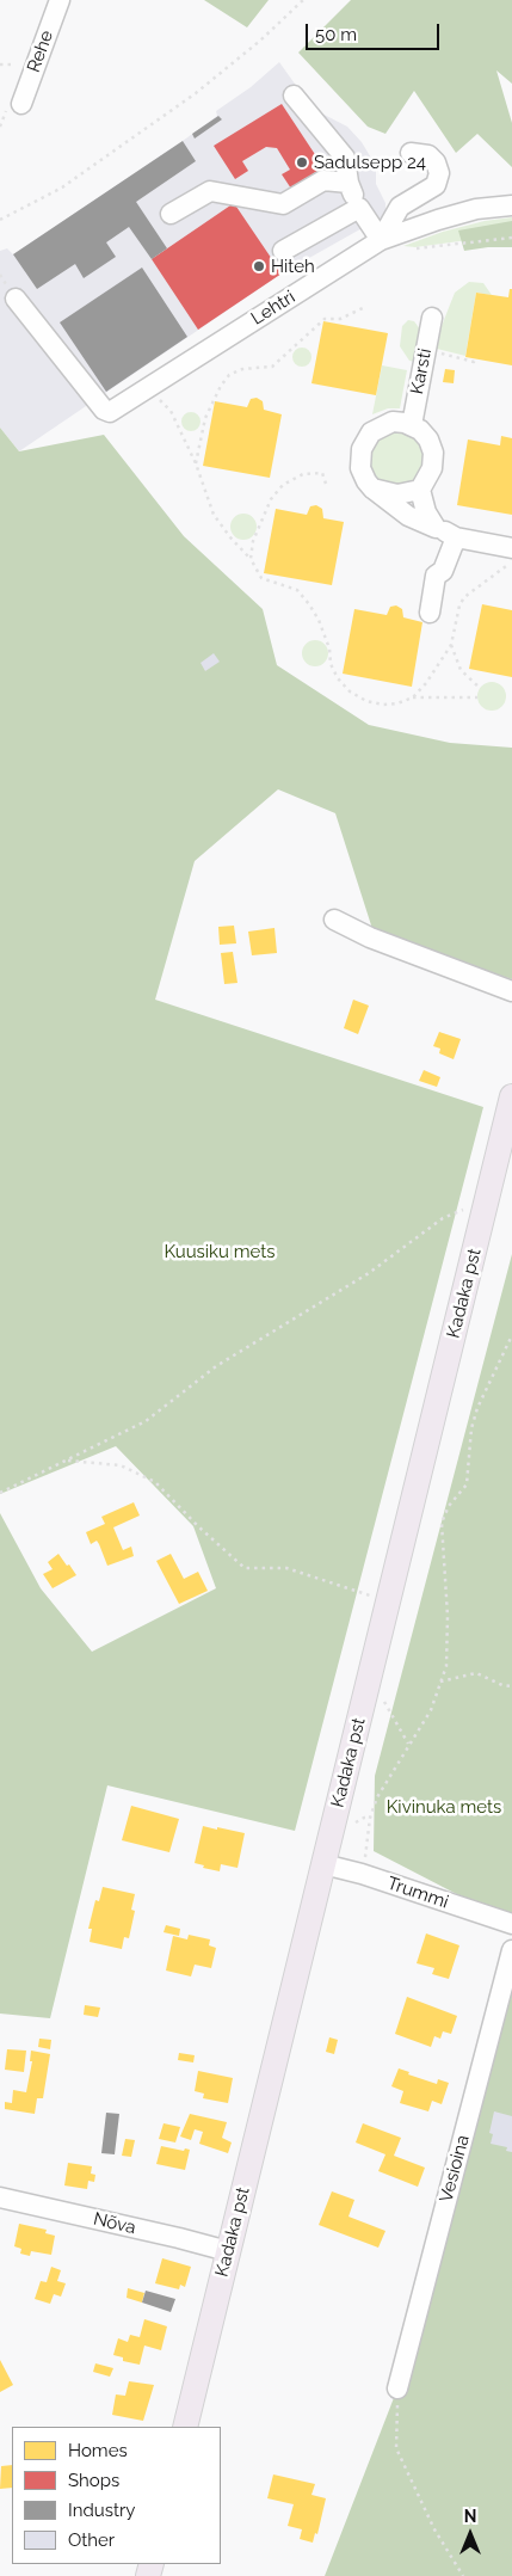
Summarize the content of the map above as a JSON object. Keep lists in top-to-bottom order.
{
  "streets": {
    "main road": ["Kadaka pst"],
    "street": [
      "Rehe",
      "Lehtri",
      "Karsti",
      "Trummi",
      "Vesioina",
      "Nõva"
    ]
  },
  "crossings": [
    ["Kadaka pst", "Trummi"],
    ["Kadaka pst", "Nõva"]
  ],
  "parks": ["Kuusiku mets", "Kivinuka mets"],
  "places": ["Sadulsepp 24", "Hiteh"],
  "legend": [
    "Homes",
    "Shops",
    "Industry",
    "Other"
  ],
  "scale_bar": "50 m",
  "north": "top"
}
